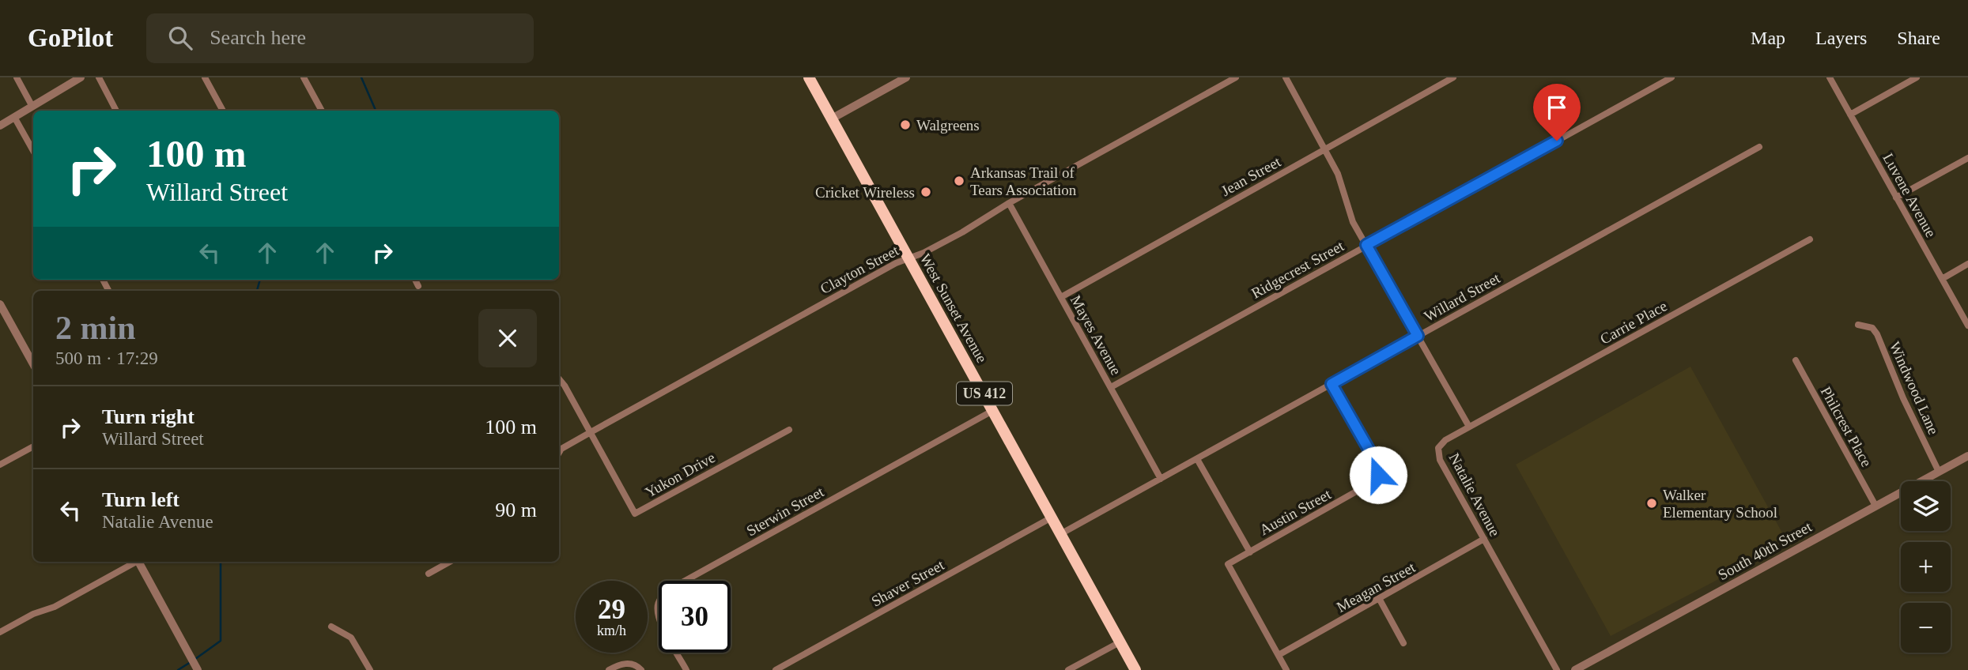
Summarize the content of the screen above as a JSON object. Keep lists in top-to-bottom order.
{
  "streets": {
    "highway": ["West Sunset Avenue", "US 412"],
    "street": [
      "Jean Street",
      "Luvene Avenue",
      "Clayton Street",
      "Ridgecrest Street",
      "Willard Street",
      "Carrie Place",
      "Mayes Avenue",
      "Windwood Lane",
      "Philcrest Place",
      "Yukon Drive",
      "Natalie Avenue",
      "Sterwin Street",
      "Austin Street",
      "South 40th Street",
      "Shaver Street",
      "Meagan Street"
    ]
  },
  "crossings": [
    ["Jean Street", "Mayes Avenue"],
    ["Clayton Street", "West Sunset Avenue"],
    ["Clayton Street", "Mayes Avenue"],
    ["Clayton Street", "Yukon Drive"],
    ["Ridgecrest Street", "Mayes Avenue"],
    ["Willard Street", "West Sunset Avenue"],
    ["Willard Street", "Mayes Avenue"],
    ["Willard Street", "Austin Street"],
    ["West Sunset Avenue", "Sterwin Street"],
    ["West Sunset Avenue", "Shaver Street"],
    ["Carrie Place", "Natalie Avenue"],
    ["Windwood Lane", "South 40th Street"],
    ["Philcrest Place", "South 40th Street"],
    ["Natalie Avenue", "Meagan Street"]
  ],
  "places": [
    "Walgreens",
    "Arkansas Trail of Tears Association",
    "Cricket Wireless",
    "Walker Elementary School"
  ],
  "page": {
    "header": "GoPilot",
    "search": "Search here",
    "nav": ["Map", "Layers", "Share"],
    "turn": ["100 m", "Willard Street"],
    "heading": ["2 min", "500 m · 17:29"],
    "list": [
      {
        "name": "Turn right",
        "note": "Willard Street",
        "value": "100 m"
      },
      {
        "name": "Turn left",
        "note": "Natalie Avenue",
        "value": "90 m"
      }
    ],
    "map_buttons": ["+", "−"],
    "speed": "29 km/h",
    "limit": "30"
  }
}
